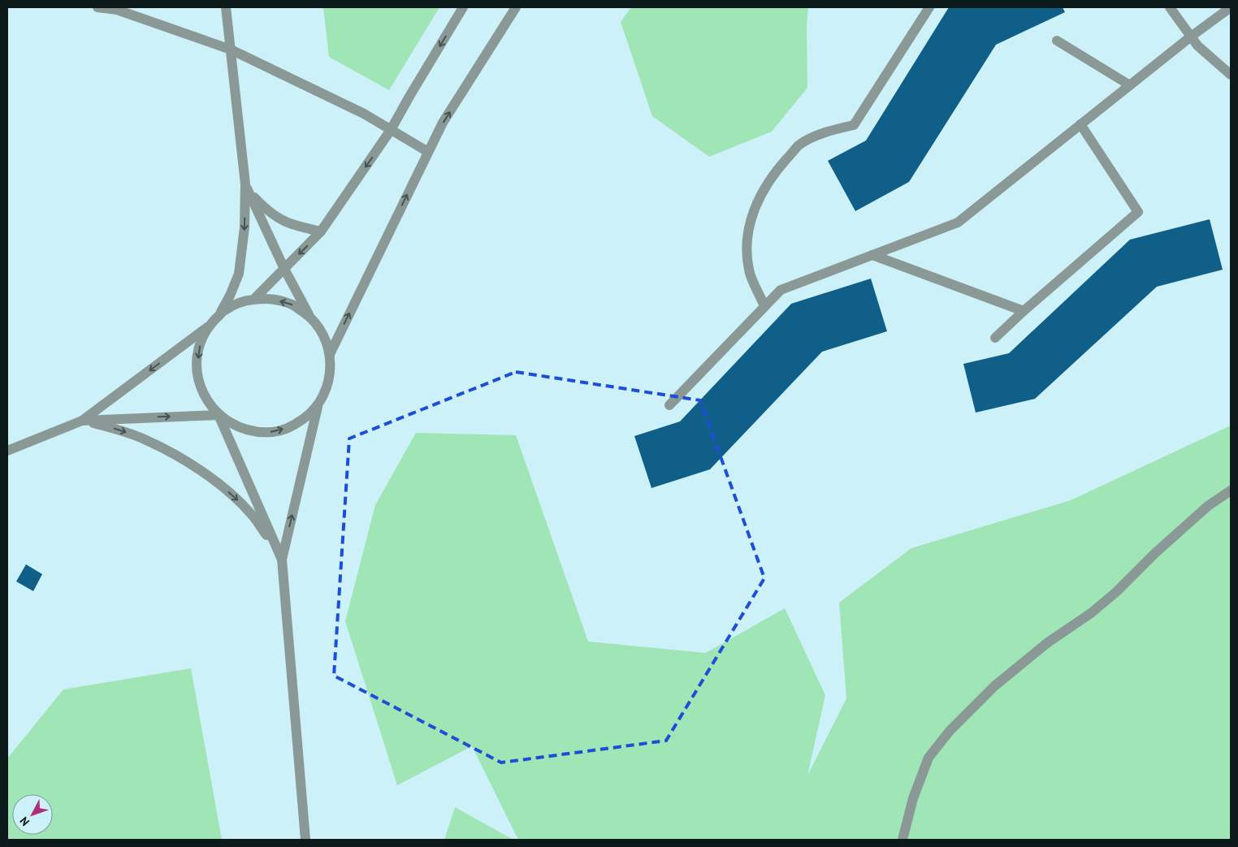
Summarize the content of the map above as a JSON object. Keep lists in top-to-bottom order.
{
  "north": "bottom left"
}
